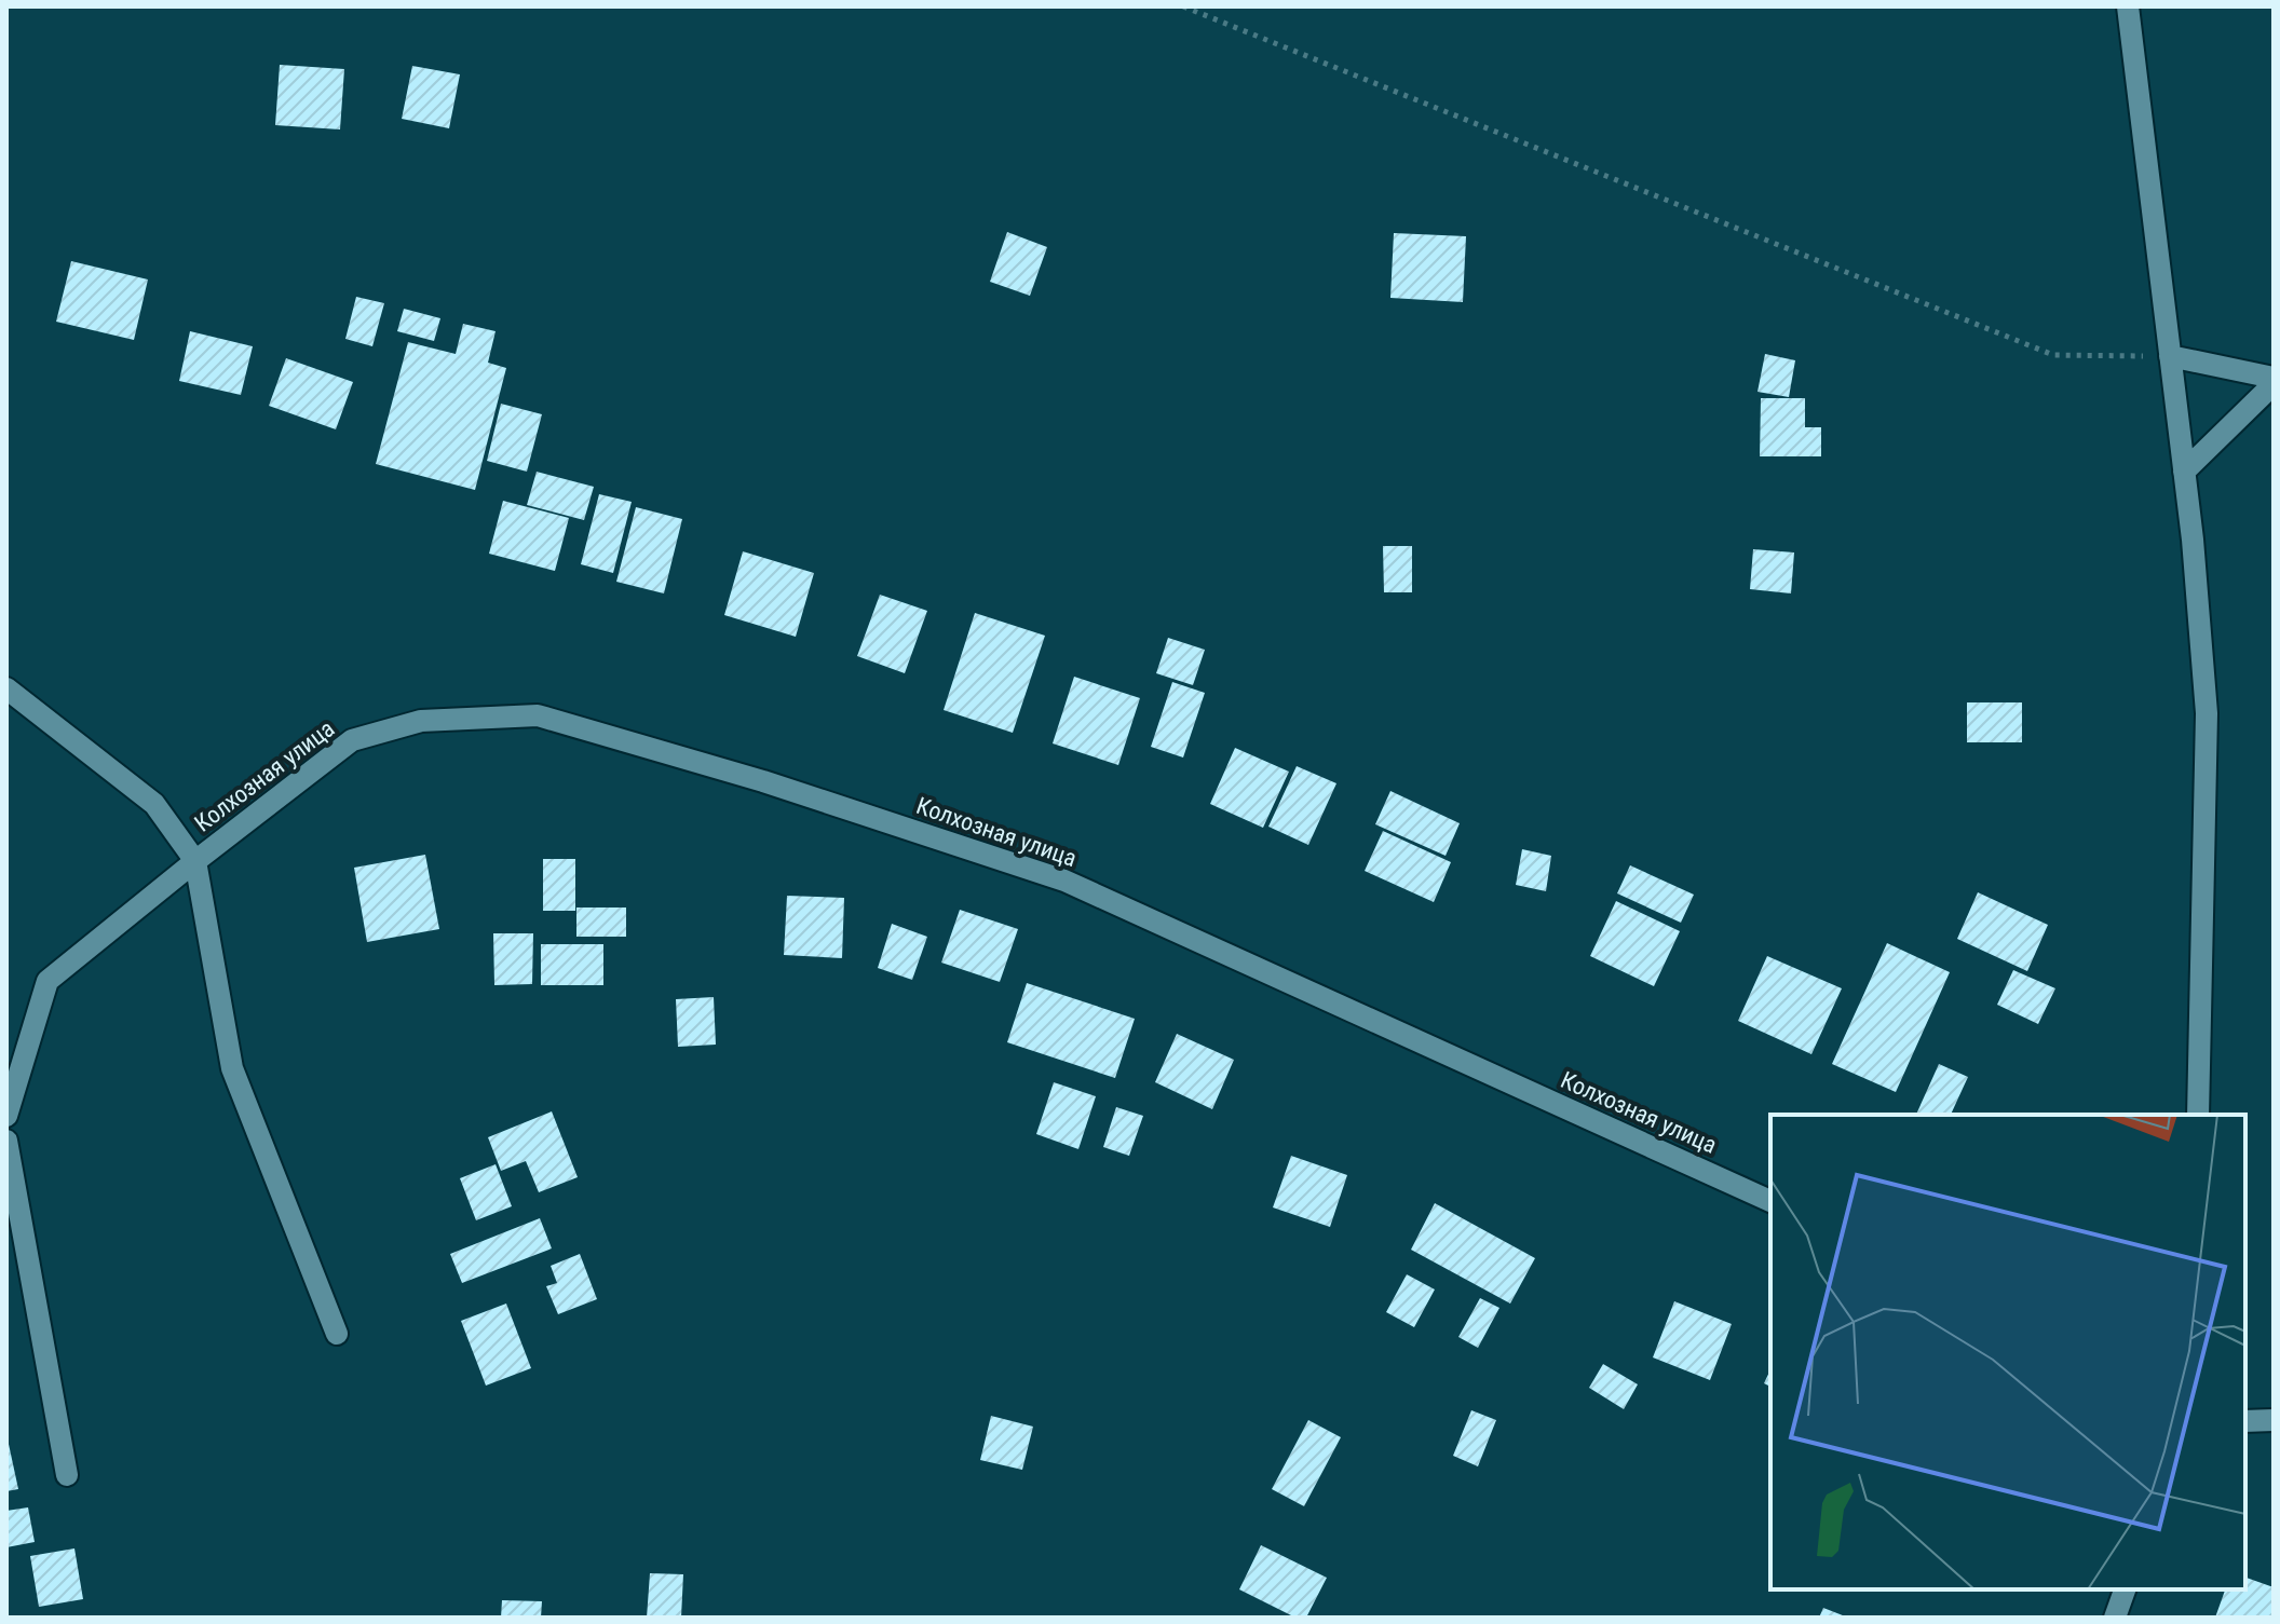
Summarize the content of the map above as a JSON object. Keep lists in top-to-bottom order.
{
  "streets": {
    "street": ["Колхозная улица"]
  }
}
